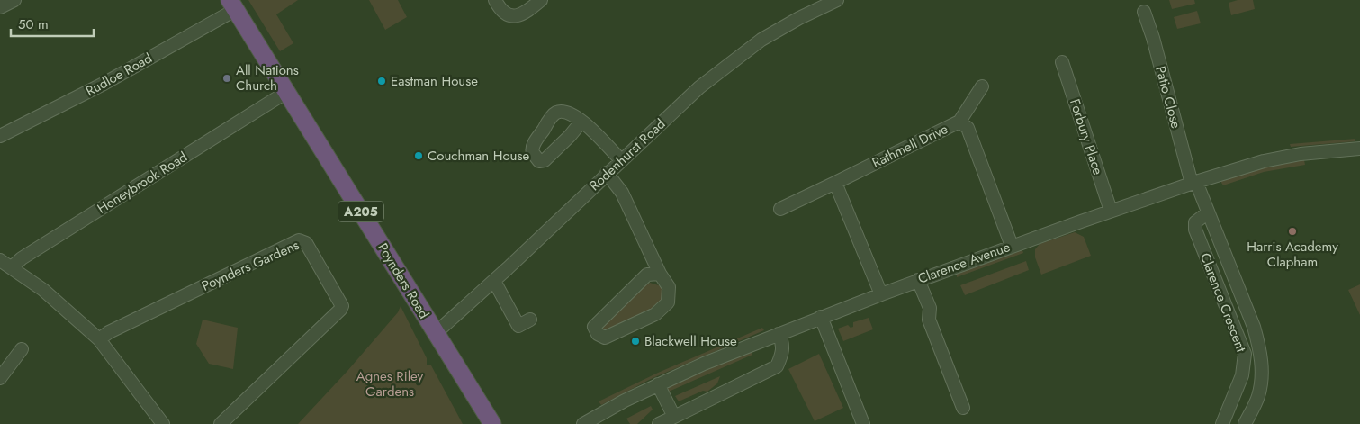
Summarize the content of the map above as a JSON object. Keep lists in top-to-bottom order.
{
  "streets": {
    "highway": ["A205", "Poynders Road"],
    "street": [
      "Rudloe Road",
      "Patio Close",
      "Forbury Place",
      "Rathmell Drive",
      "Rodenhurst Road",
      "Honeybrook Road",
      "Clarence Avenue",
      "Poynders Gardens",
      "Clarence Crescent"
    ]
  },
  "crossings": [
    ["Rudloe Road", "Poynders Road"],
    ["Patio Close", "Clarence Avenue"],
    ["Patio Close", "Clarence Crescent"],
    ["Forbury Place", "Clarence Avenue"],
    ["Rathmell Drive", "Clarence Avenue"],
    ["Rodenhurst Road", "Poynders Road"],
    ["Honeybrook Road", "Poynders Road"],
    ["Clarence Avenue", "Clarence Crescent"]
  ],
  "parks": ["Agnes Riley Gardens"],
  "places": [
    "All Nations Church",
    "Eastman House",
    "Couchman House",
    "Harris Academy Clapham",
    "Blackwell House"
  ],
  "scale_bar": "50 m"
}
